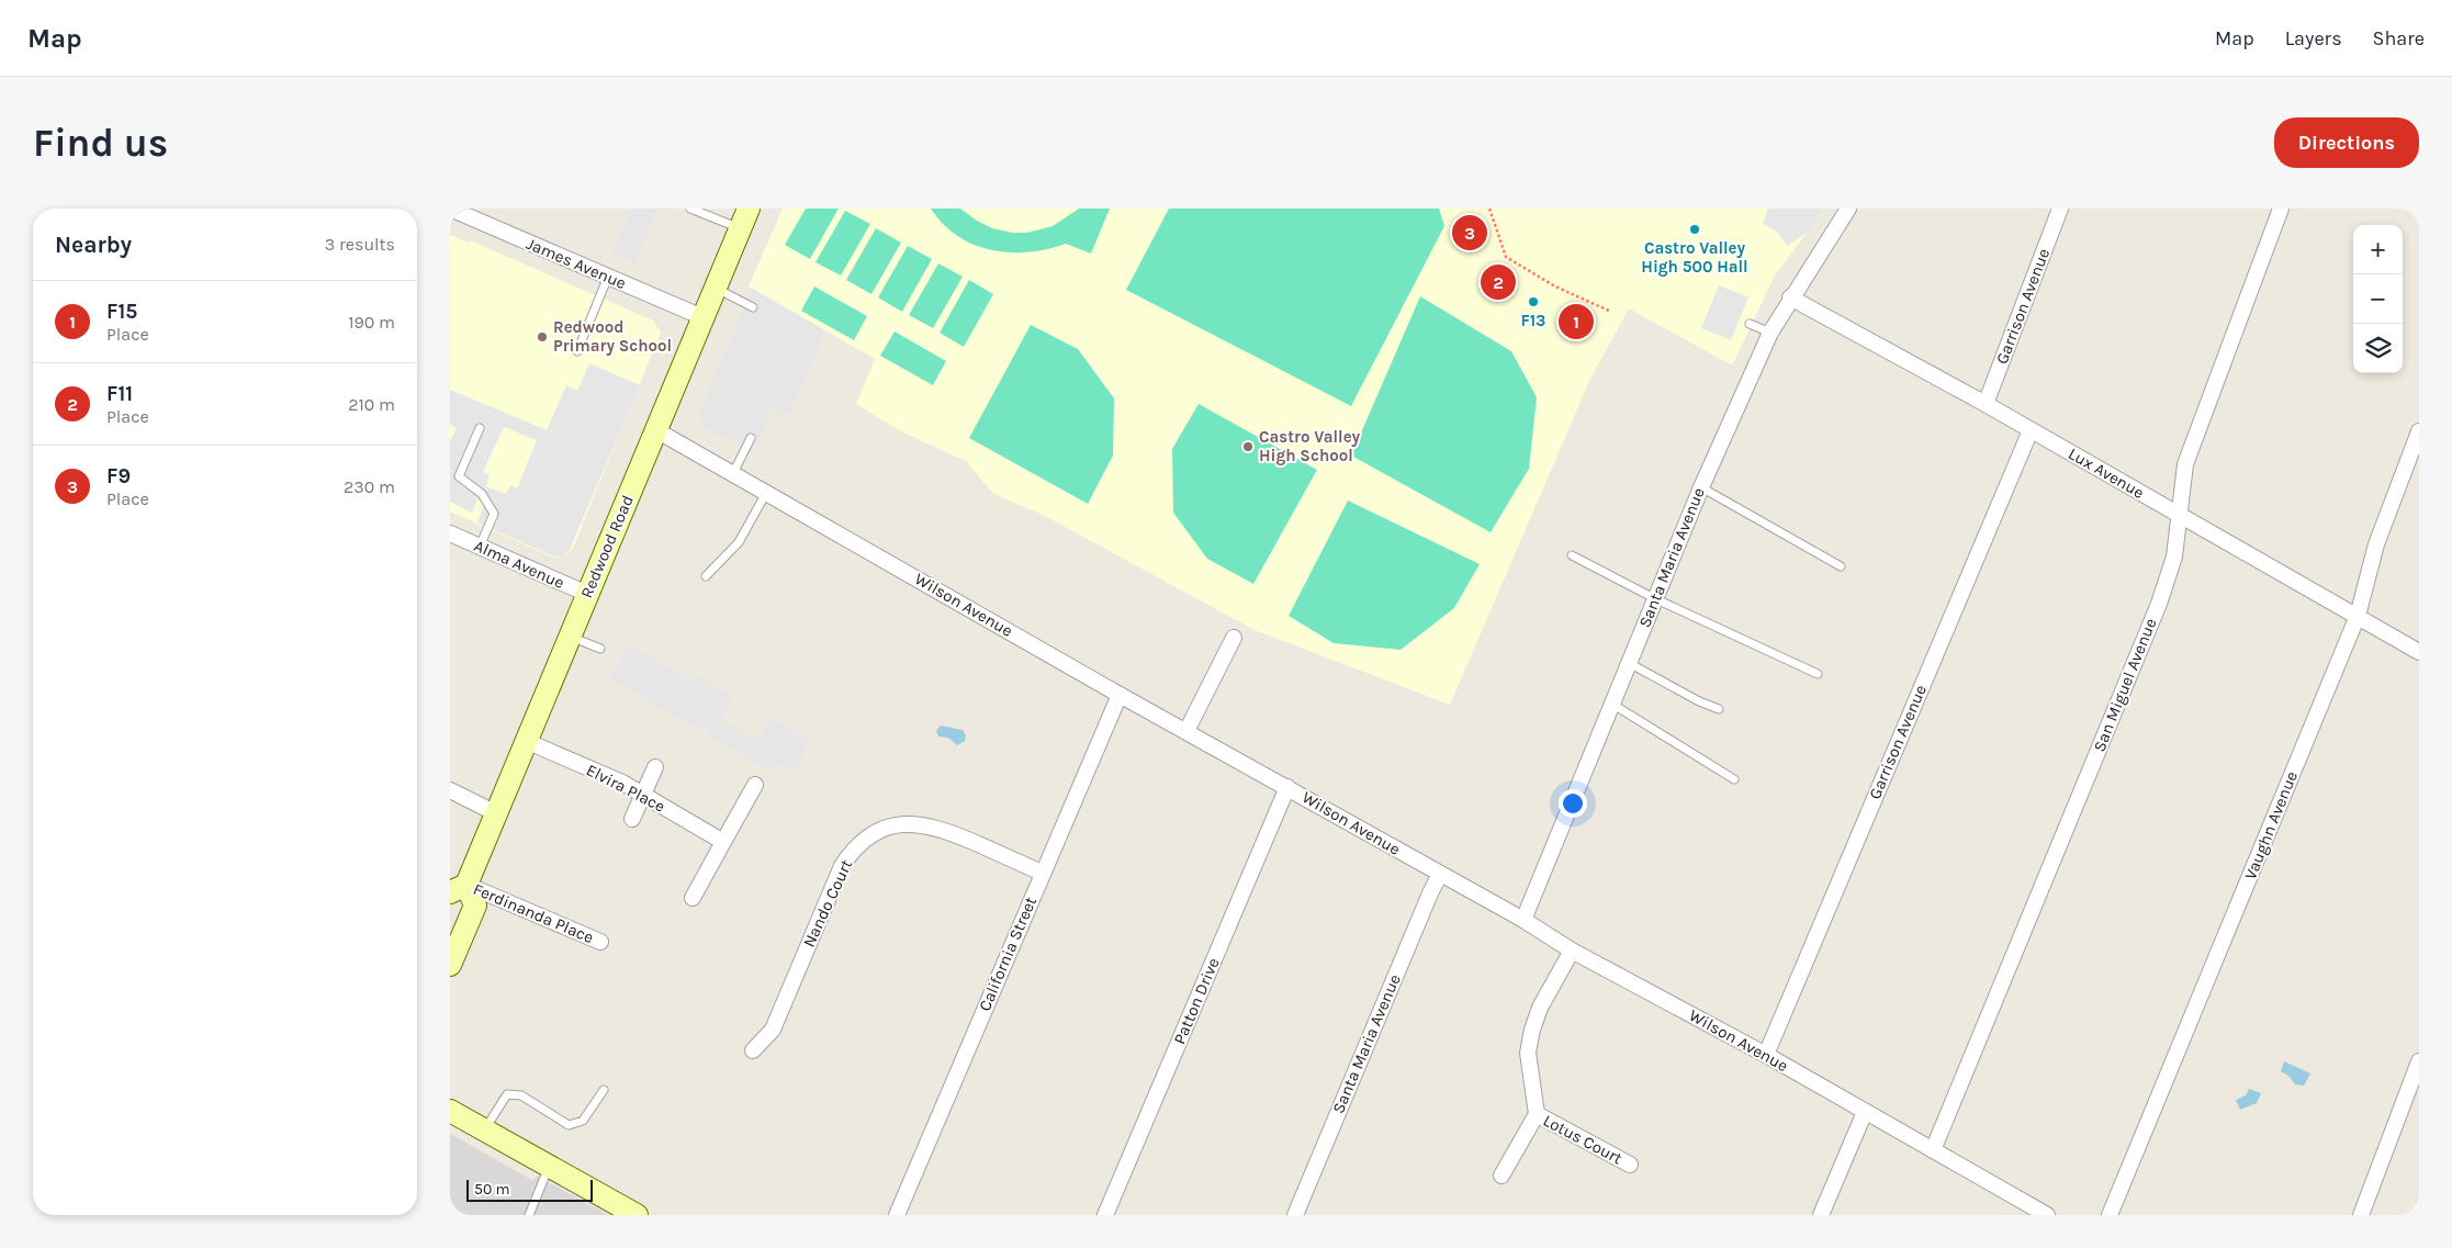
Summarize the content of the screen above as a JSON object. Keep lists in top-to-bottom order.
{
  "streets": {
    "main road": ["Redwood Road"],
    "street": [
      "James Avenue",
      "Garrison Avenue",
      "Lux Avenue",
      "Santa Maria Avenue",
      "Alma Avenue",
      "Wilson Avenue",
      "San Miguel Avenue",
      "Elvira Place",
      "Vaughn Avenue",
      "Nando Court",
      "Ferdinanda Place",
      "California Street",
      "Patton Drive",
      "Lotus Court"
    ]
  },
  "crossings": [
    ["James Avenue", "Redwood Road"],
    ["Garrison Avenue", "Lux Avenue"],
    ["Garrison Avenue", "Wilson Avenue"],
    ["Lux Avenue", "Santa Maria Avenue"],
    ["Lux Avenue", "San Miguel Avenue"],
    ["Lux Avenue", "Vaughn Avenue"],
    ["Redwood Road", "Alma Avenue"],
    ["Redwood Road", "Wilson Avenue"],
    ["Redwood Road", "Elvira Place"],
    ["Redwood Road", "Ferdinanda Place"],
    ["Santa Maria Avenue", "Wilson Avenue"],
    ["Wilson Avenue", "San Miguel Avenue"],
    ["Wilson Avenue", "California Street"],
    ["Wilson Avenue", "Patton Drive"],
    ["Nando Court", "California Street"]
  ],
  "places": [
    "Castro Valley High 500 Hall",
    "F13",
    "Redwood Primary School",
    "Castro Valley High School"
  ],
  "scale_bar": "50 m",
  "page": {
    "header": "Map",
    "nav": ["Map", "Layers", "Share"],
    "buttons": "Directions",
    "title": "Find us",
    "heading": ["Nearby", "3 results"],
    "pins": ["3", "2", "1"],
    "map_buttons": ["+", "−"],
    "list": [
      {
        "mark": "1",
        "name": "F15",
        "note": "Place",
        "value": "190 m"
      },
      {
        "mark": "2",
        "name": "F11",
        "note": "Place",
        "value": "210 m"
      },
      {
        "mark": "3",
        "name": "F9",
        "note": "Place",
        "value": "230 m"
      }
    ],
    "scale": "50 m"
  }
}
